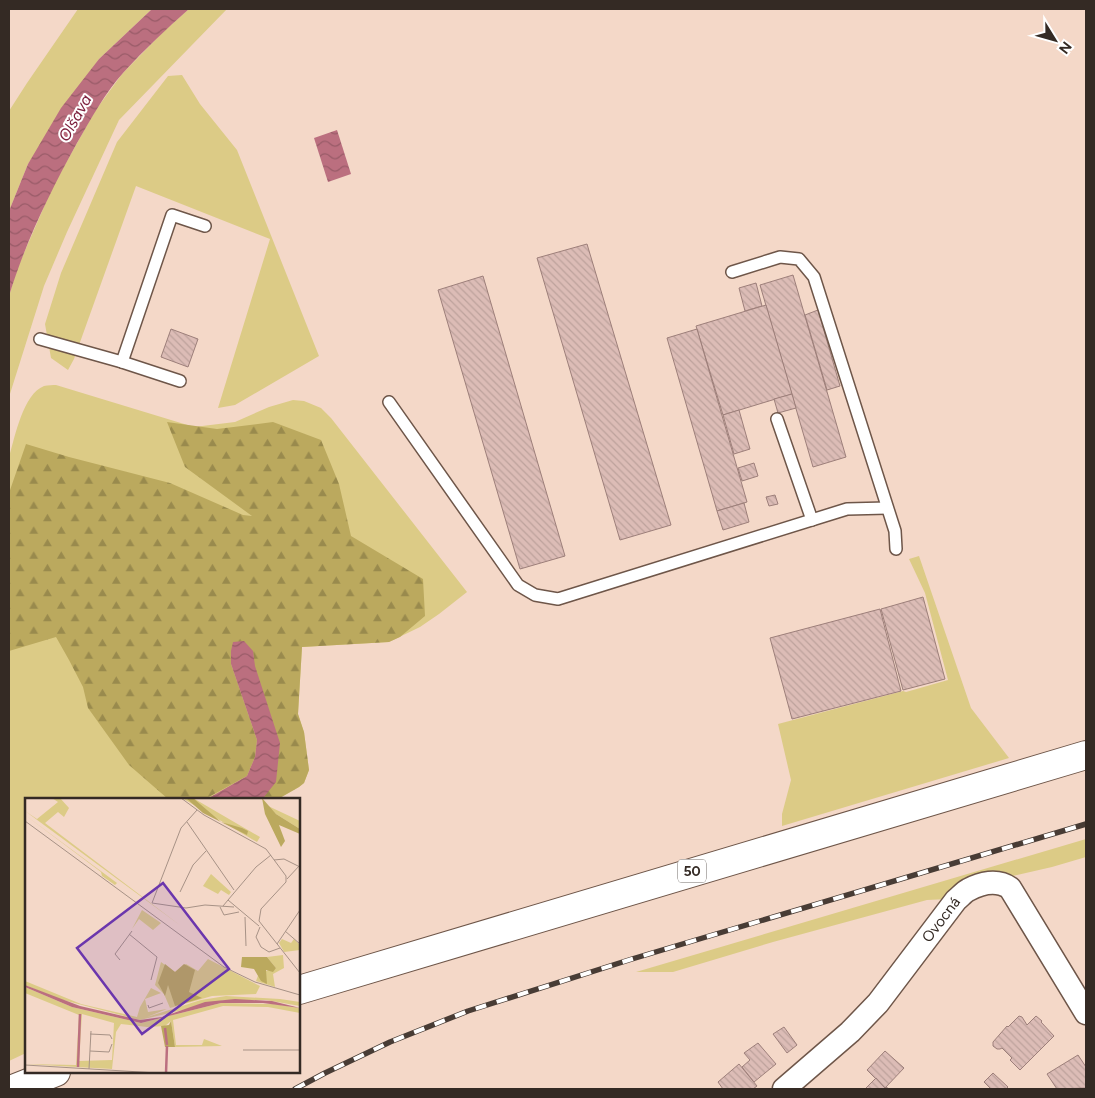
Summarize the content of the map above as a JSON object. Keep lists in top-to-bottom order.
{
  "streets": {
    "main road": ["50"],
    "street": ["Ovocná"]
  },
  "water": ["Olšava"],
  "north": "bottom right"
}
